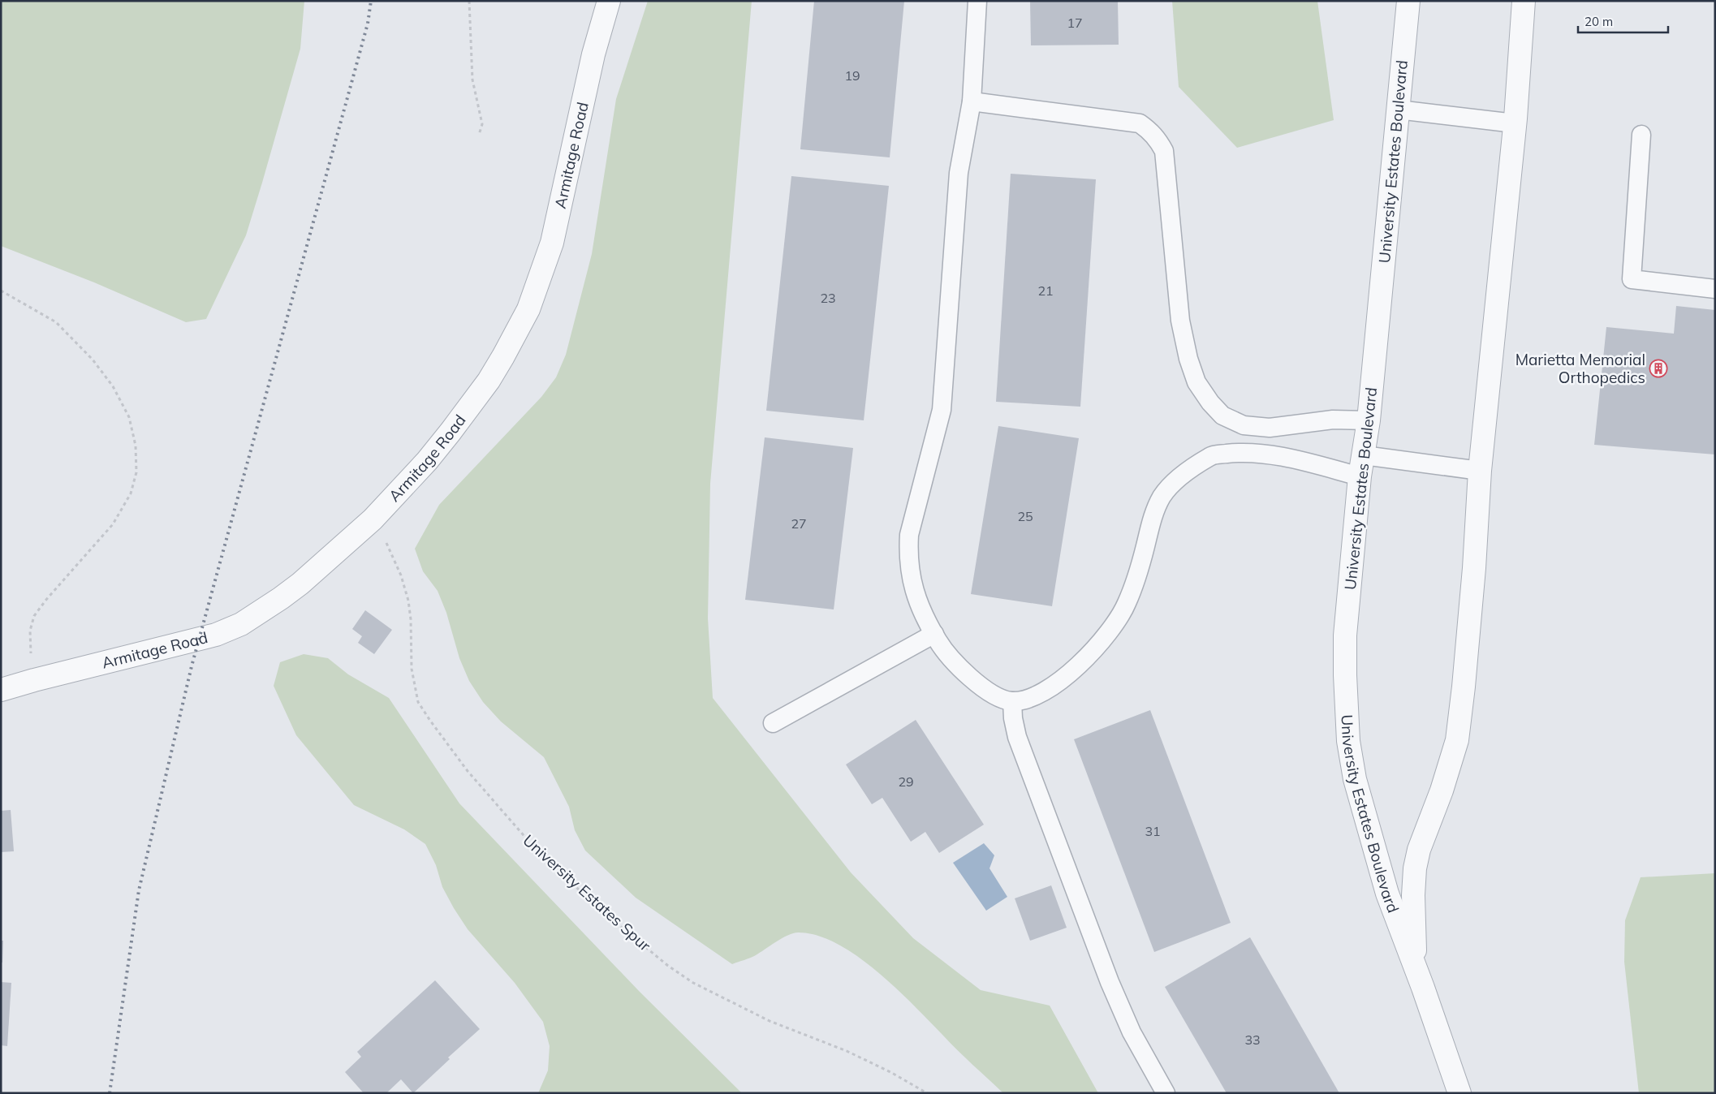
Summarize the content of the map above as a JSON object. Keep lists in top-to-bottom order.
{
  "streets": {
    "street": ["Armitage Road", "University Estates Boulevard"],
    "path": ["University Estates Spur"]
  },
  "crossings": [
    ["Armitage Road", "University Estates Spur"]
  ],
  "places": {
    "building": ["Marietta Memorial Orthopedics"]
  },
  "house_numbers": [
    "17",
    "19",
    "21",
    "23",
    "25",
    "27",
    "29",
    "31",
    "33"
  ],
  "scale_bar": "20 m"
}
